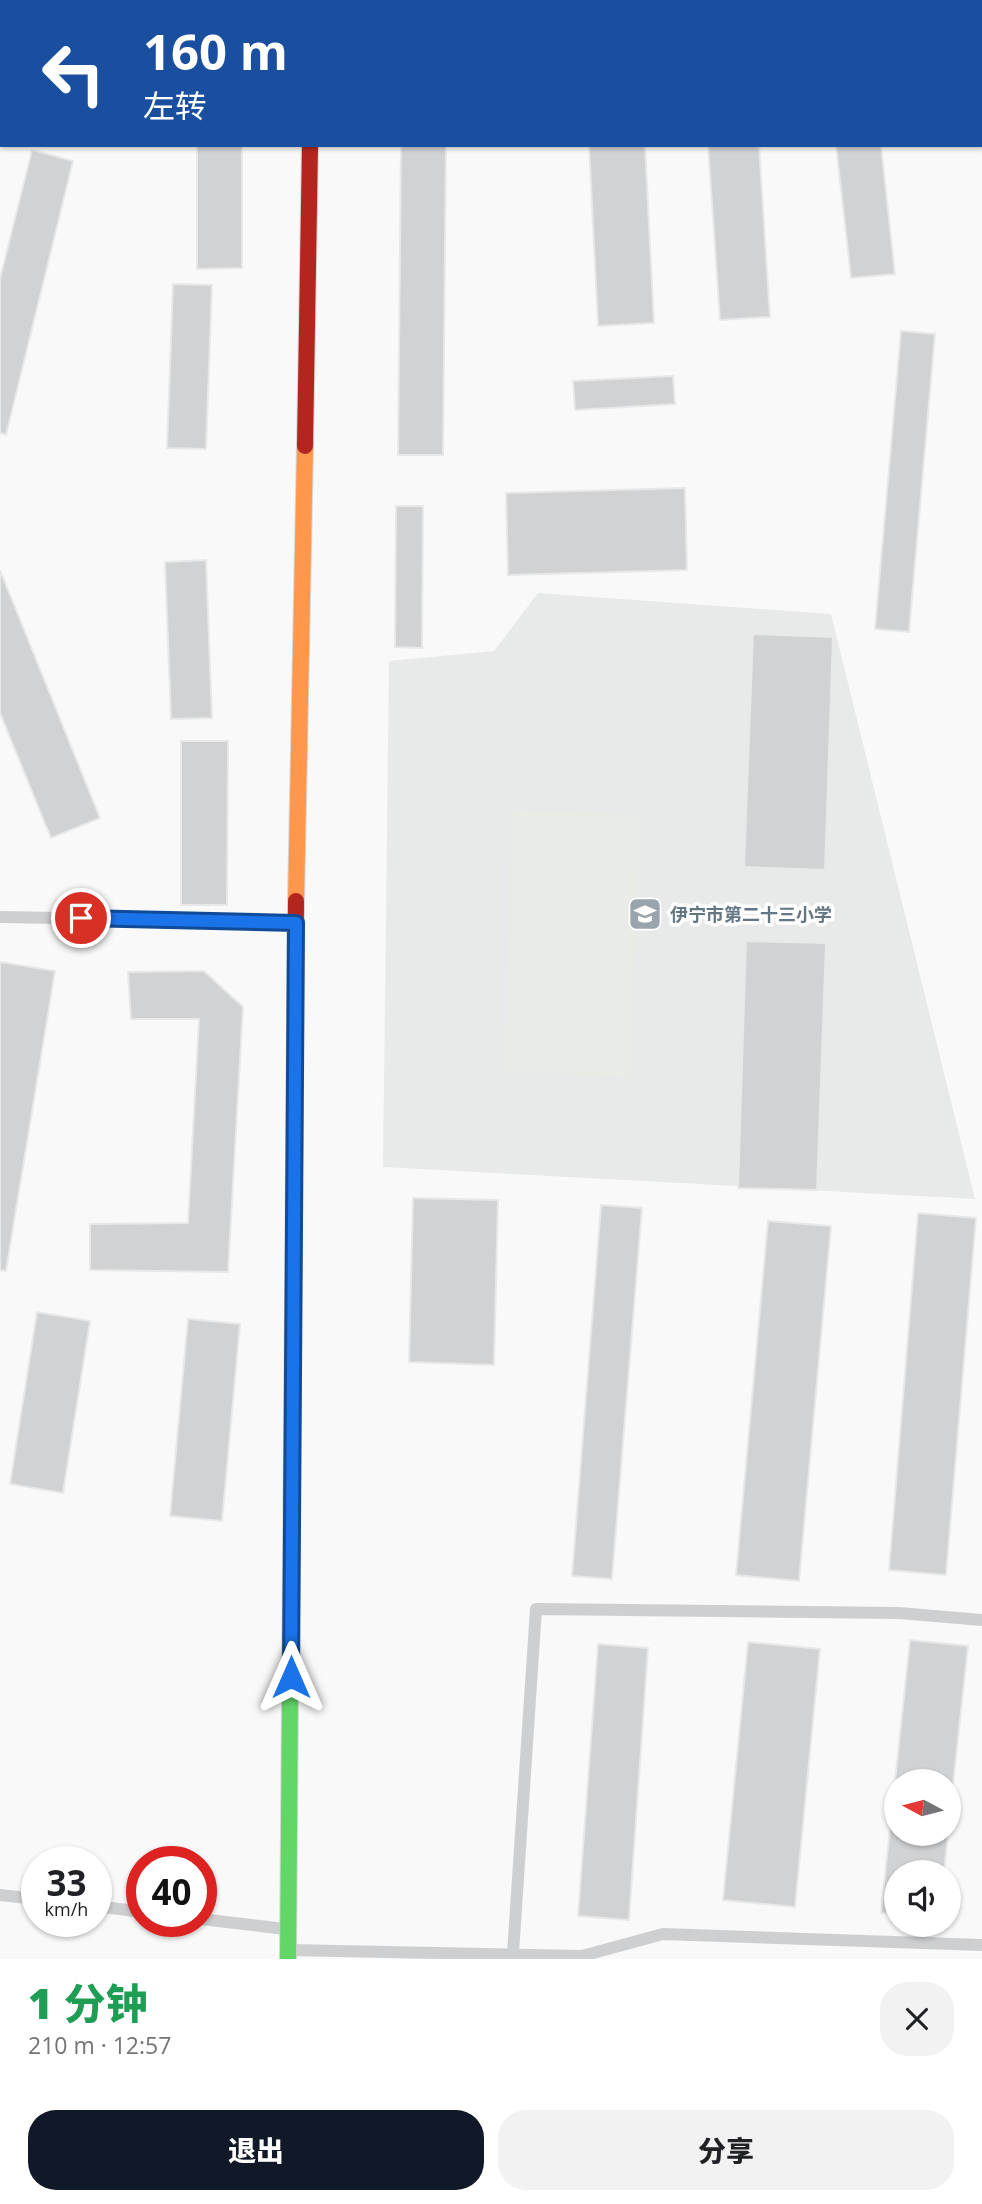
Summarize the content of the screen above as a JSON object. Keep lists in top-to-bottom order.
{
  "places": {
    "school or university": ["伊宁市第二十三小学"]
  },
  "north": "left",
  "page": {
    "turn": ["160 m", "左转"],
    "speed": "33 km/h",
    "limit": "40",
    "heading": ["1 分钟", "210 m · 12:57"],
    "buttons": ["退出", "分享"]
  }
}
